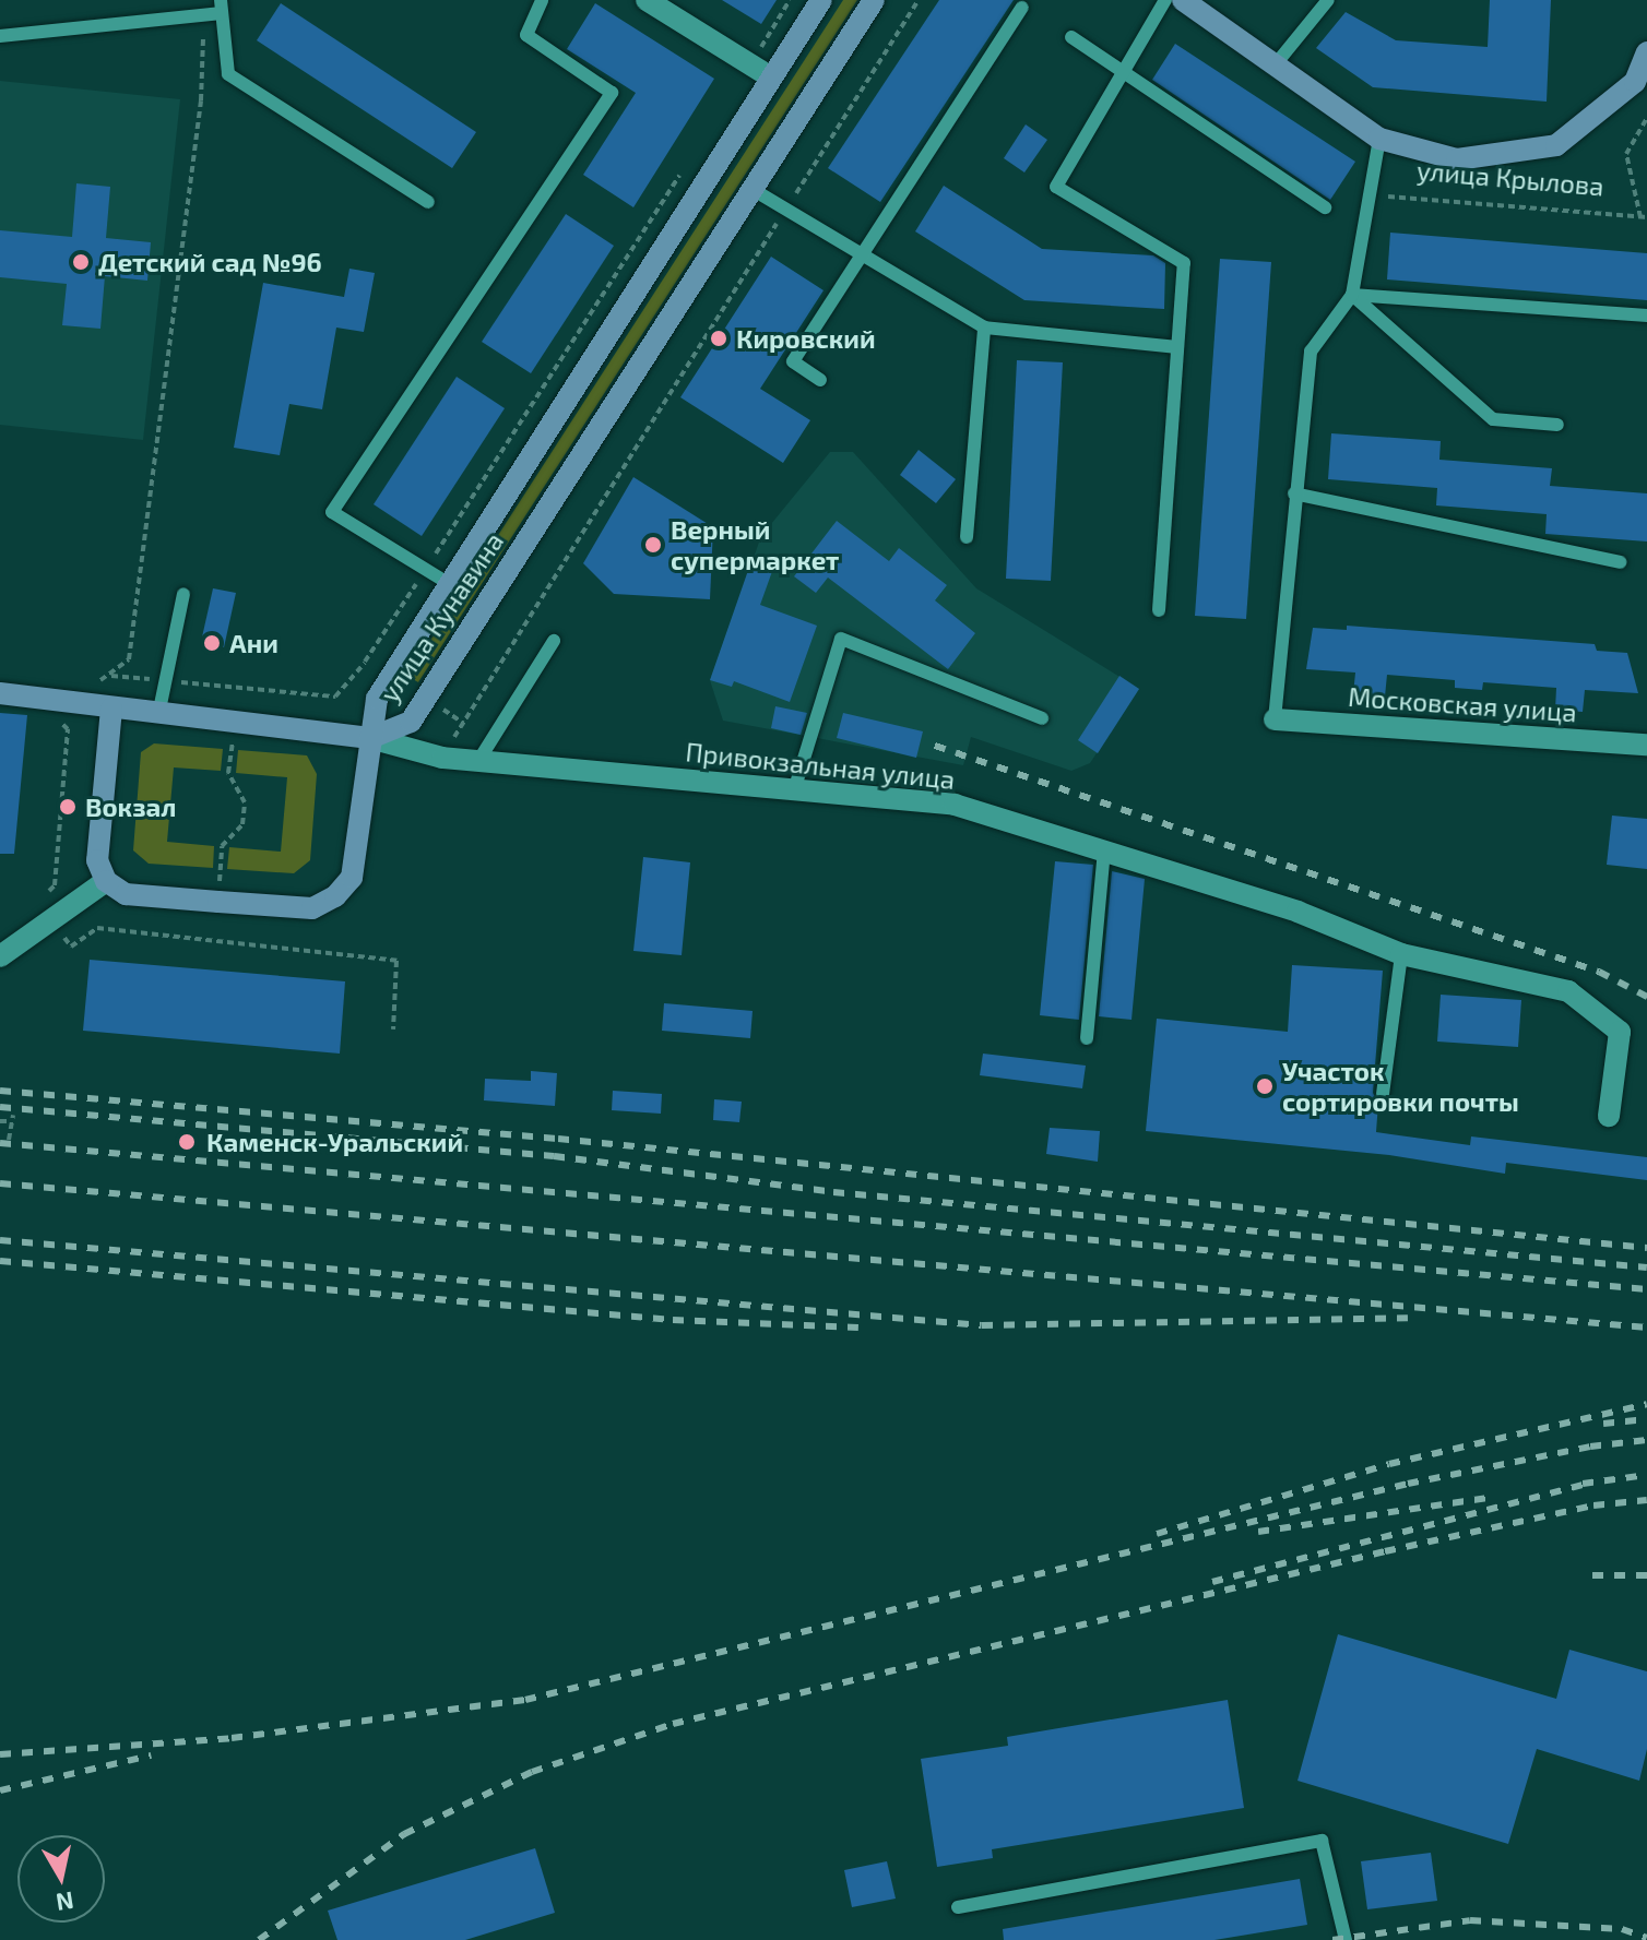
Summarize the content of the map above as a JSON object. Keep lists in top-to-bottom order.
{
  "streets": {
    "street": ["улица Кунавина", "Московская улица", "Привокзальная улица"],
    "path": ["улица Крылова"]
  },
  "crossings": [
    ["улица Кунавина", "Привокзальная улица"]
  ],
  "places": [
    "Детский сад №96",
    "Кировский",
    "Верный супермаркет",
    "Ани",
    "Вокзал",
    "Участок сортировки почты",
    "Каменск-Уральский"
  ],
  "north": "bottom"
}
